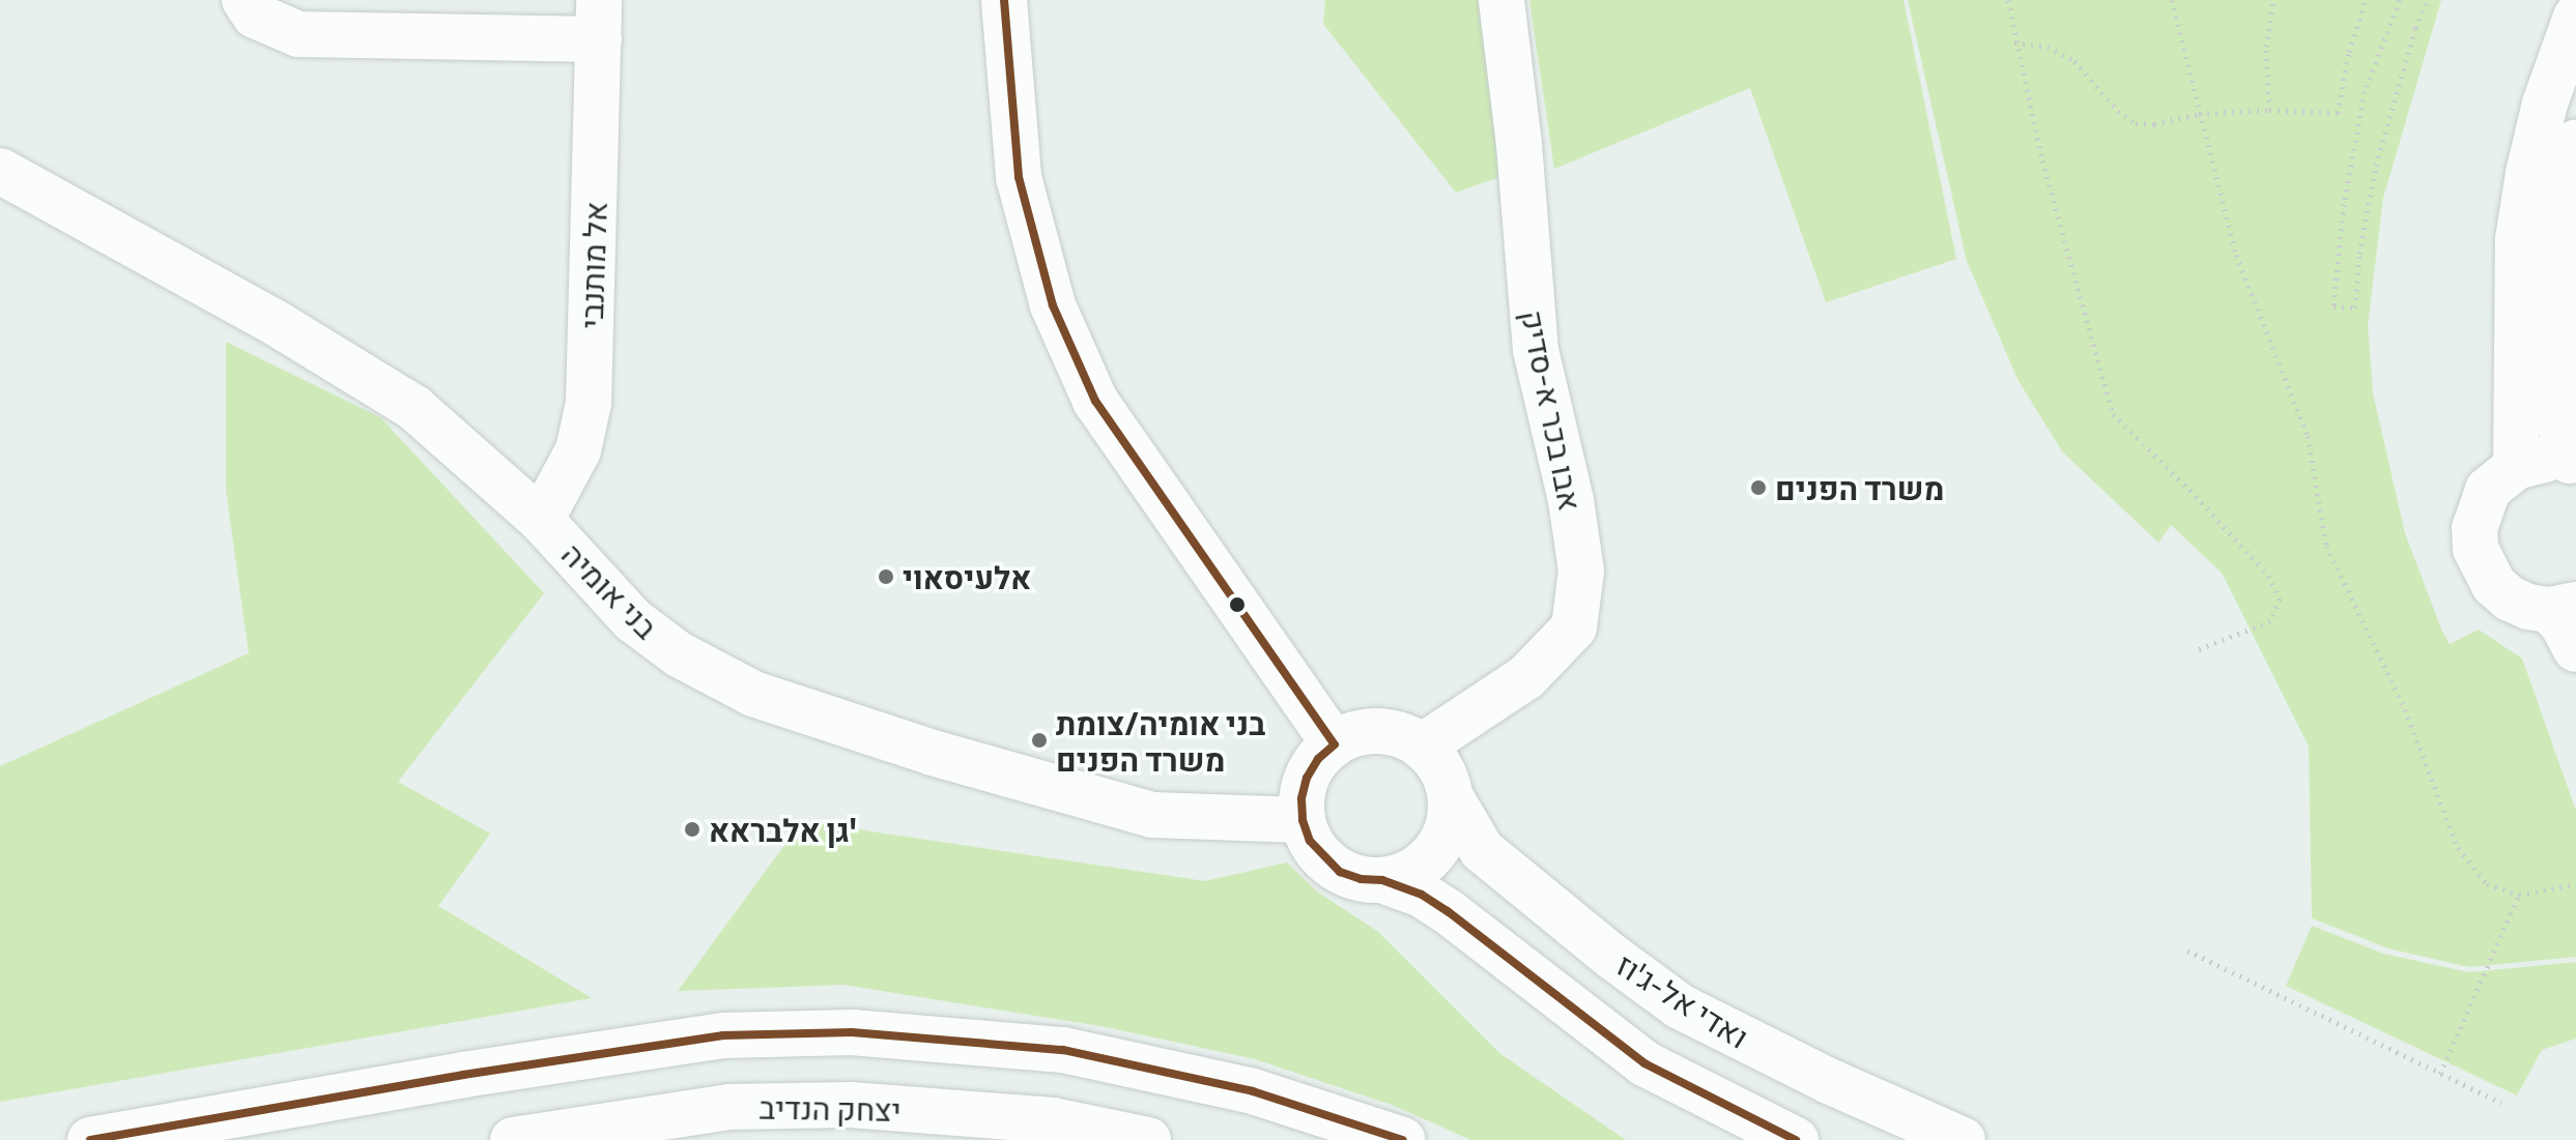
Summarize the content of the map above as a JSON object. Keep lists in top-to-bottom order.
{
  "streets": {
    "main road": [
      "אל מותנבי",
      "אבו בכר א-סדיק",
      "בני אומיה",
      "ואדי אל-ג'וז",
      "יצחק הנדיב"
    ]
  },
  "crossings": [
    ["אל מותנבי", "בני אומיה"],
    ["אבו בכר א-סדיק", "בני אומיה"],
    ["אבו בכר א-סדיק", "ואדי אל-ג'וז"],
    ["בני אומיה", "ואדי אל-ג'וז"]
  ],
  "places": [
    "משרד הפנים",
    "אלעיסאוי",
    "בני אומיה/צומת משרד הפנים",
    "גן אלבראא'"
  ]
}
